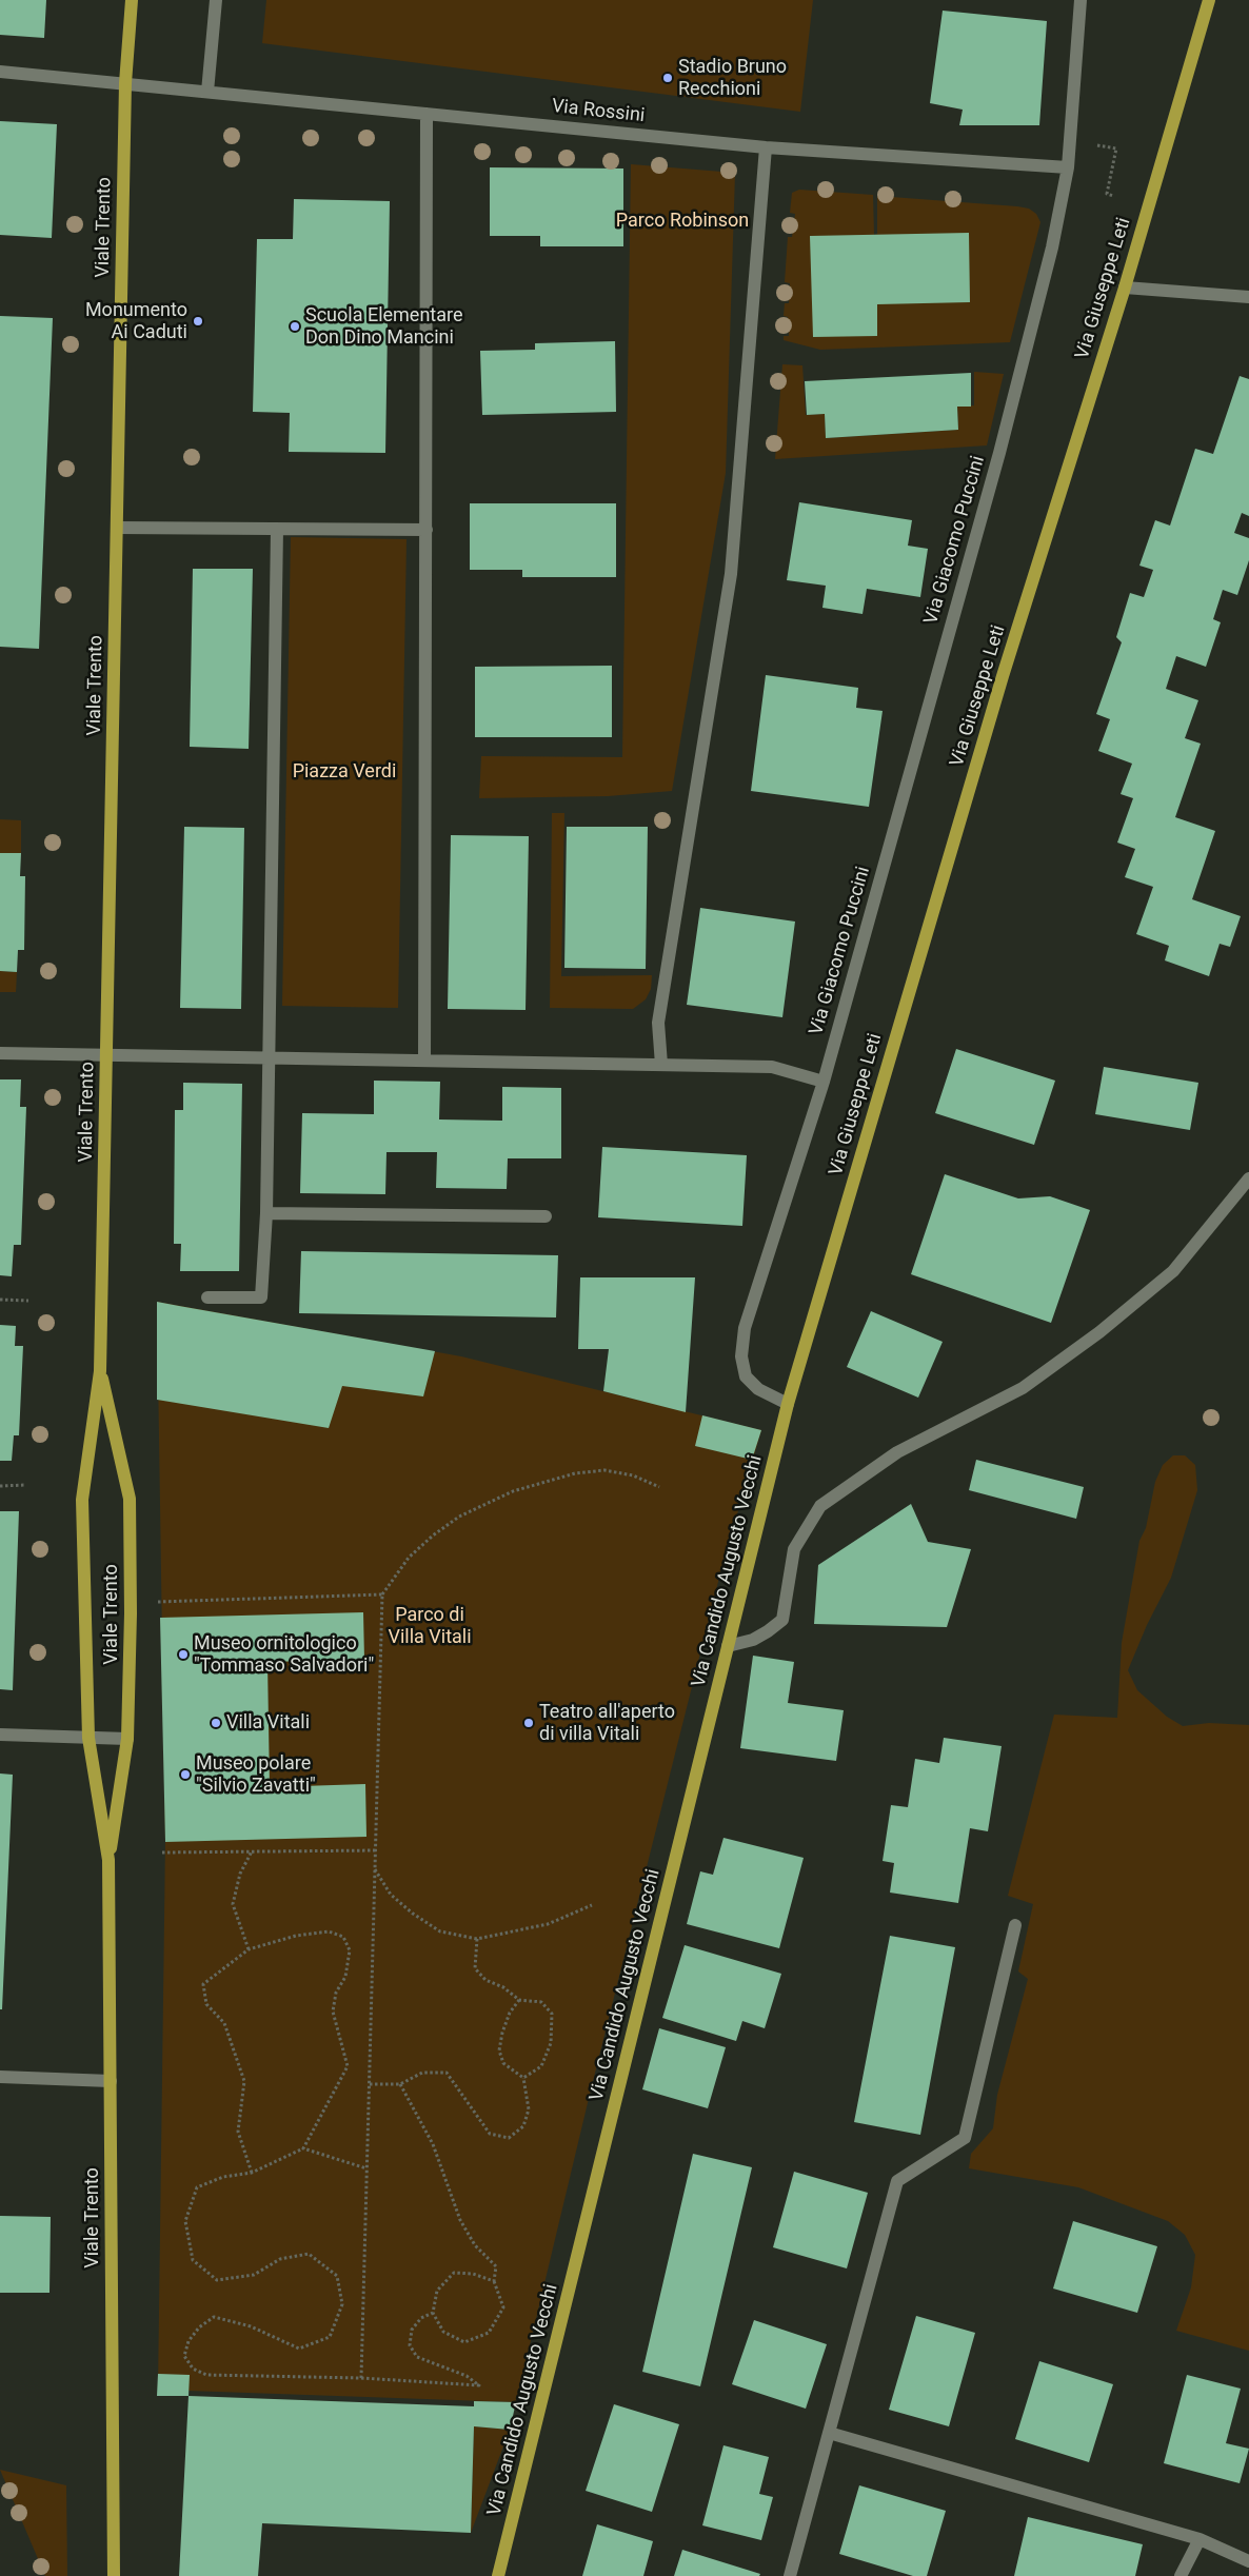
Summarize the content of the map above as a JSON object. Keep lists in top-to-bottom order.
{
  "streets": {
    "main road": ["Viale Trento", "Via Giuseppe Leti", "Via Candido Augusto Vecchi"],
    "street": ["Via Rossini", "Via Giacomo Puccini"]
  },
  "crossings": [
    ["Via Rossini", "Viale Trento"],
    ["Via Rossini", "Via Giacomo Puccini"],
    ["Via Giuseppe Leti", "Via Giacomo Puccini"],
    ["Via Giuseppe Leti", "Via Candido Augusto Vecchi"],
    ["Via Giacomo Puccini", "Via Candido Augusto Vecchi"]
  ],
  "parks": ["Parco Robinson", "Piazza Verdi", "Parco di Villa Vitali"],
  "places": [
    "Stadio Bruno Recchioni",
    "Monumento Ai Caduti",
    "Scuola Elementare Don Dino Mancini",
    "Museo ornitologico \"Tommaso Salvadori\"",
    "Villa Vitali",
    "Teatro all'aperto di villa Vitali",
    "Museo polare \"Silvio Zavatti\""
  ]
}
